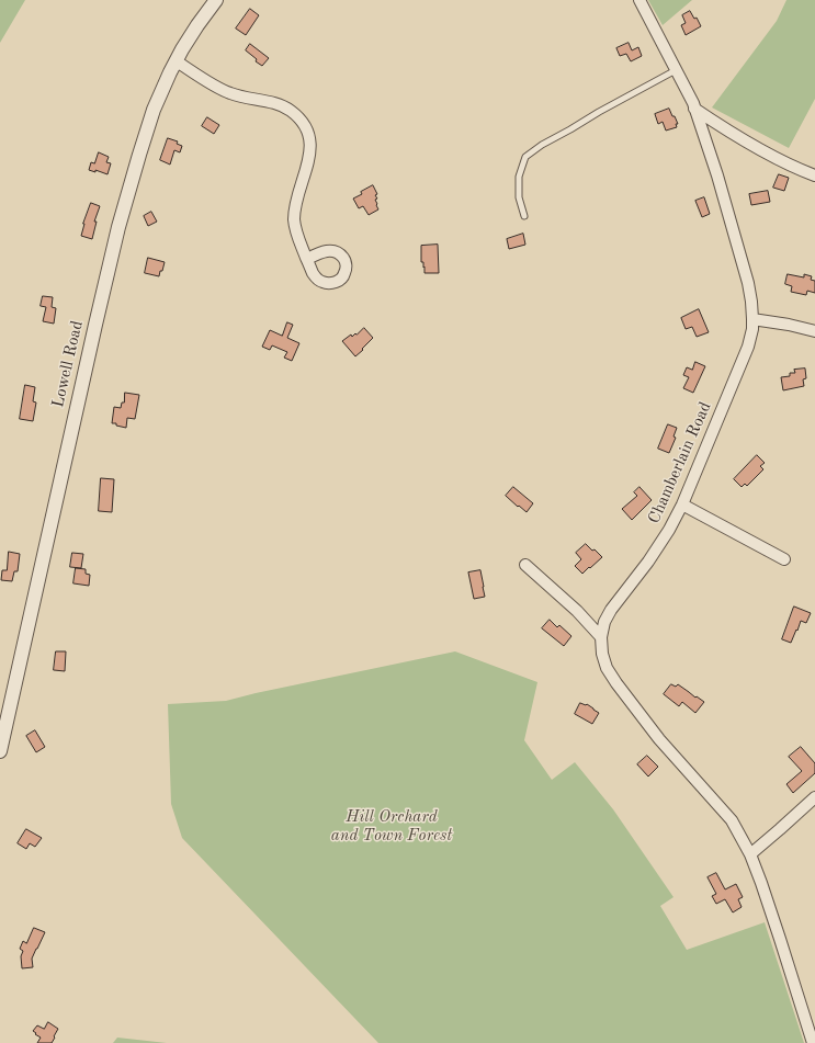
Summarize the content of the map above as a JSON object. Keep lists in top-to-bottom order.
{
  "streets": {
    "street": ["Lowell Road", "Chamberlain Road"]
  },
  "parks": ["Hill Orchard and Town Forest"]
}
